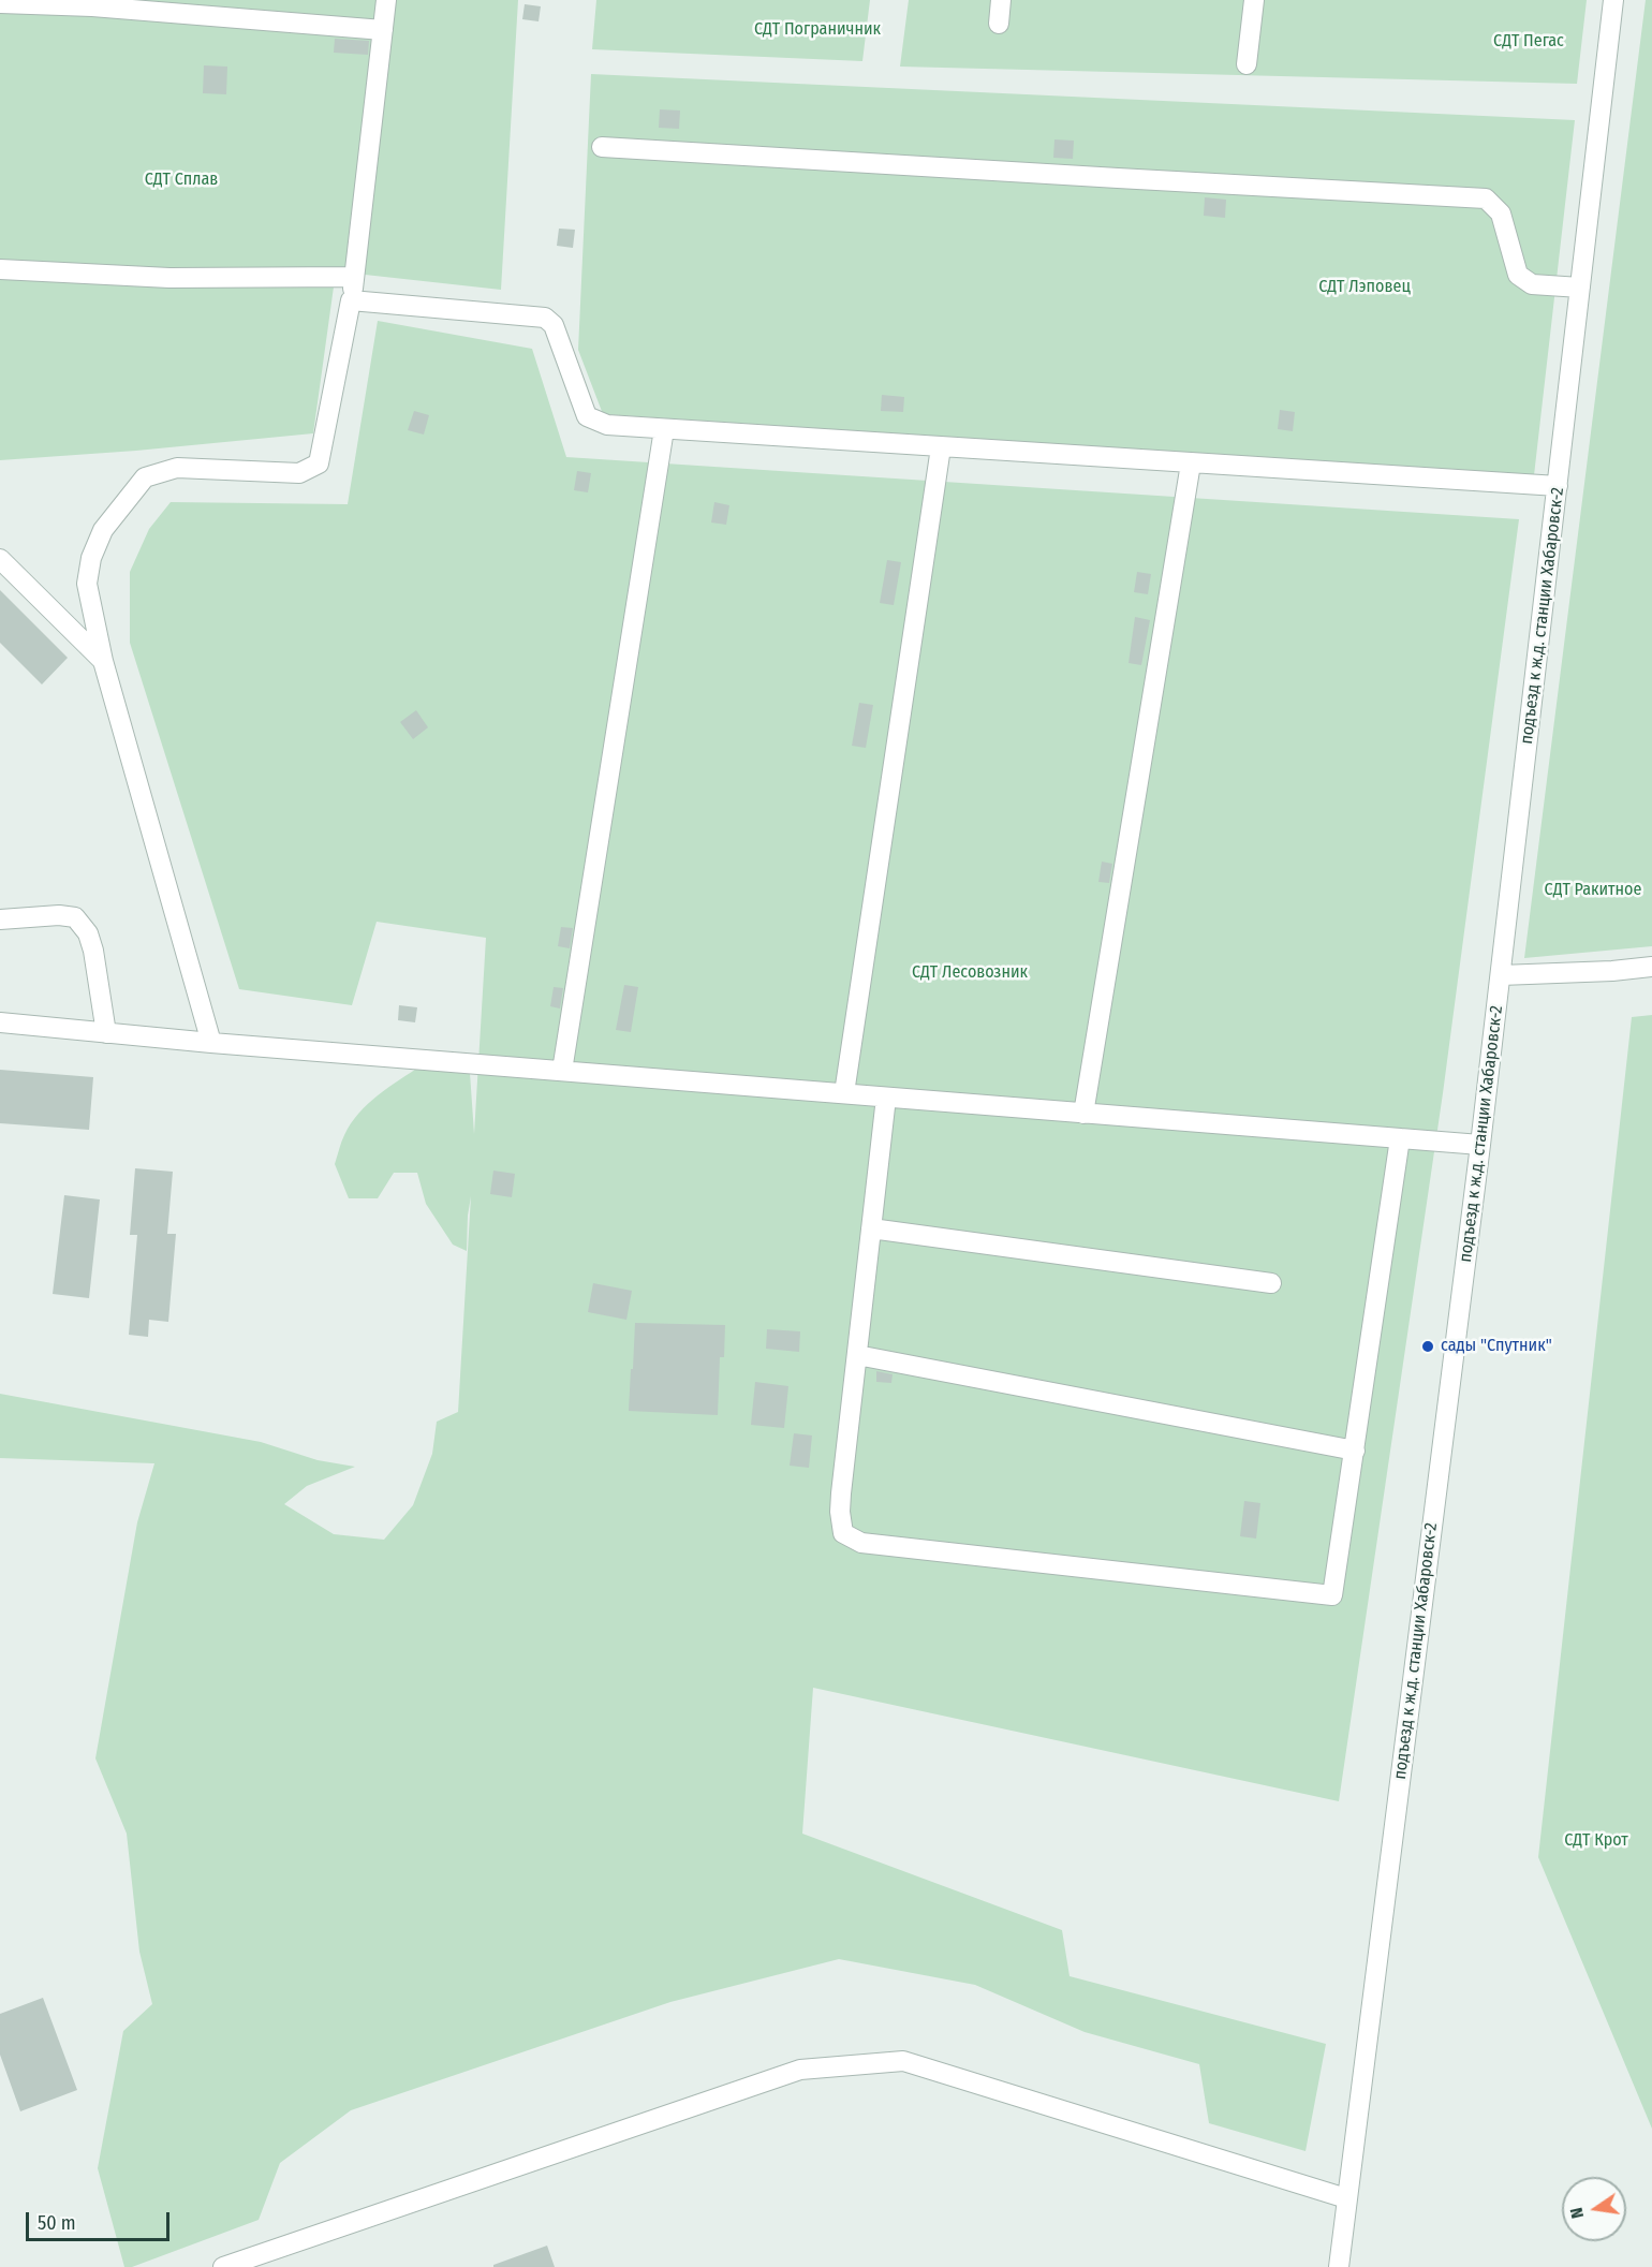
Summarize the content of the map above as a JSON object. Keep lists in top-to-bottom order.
{
  "streets": {
    "street": ["подъезд к ж.д. станции Хабаровск-2"]
  },
  "parks": [
    "СДТ Пограничник",
    "СДТ Пегас",
    "СДТ Сплав",
    "СДТ Лэповец",
    "СДТ Ракитное",
    "СДТ Лесовозник",
    "СДТ Крот"
  ],
  "places": ["сады \"Спутник\""],
  "scale_bar": "50 m",
  "north": "left"
}
